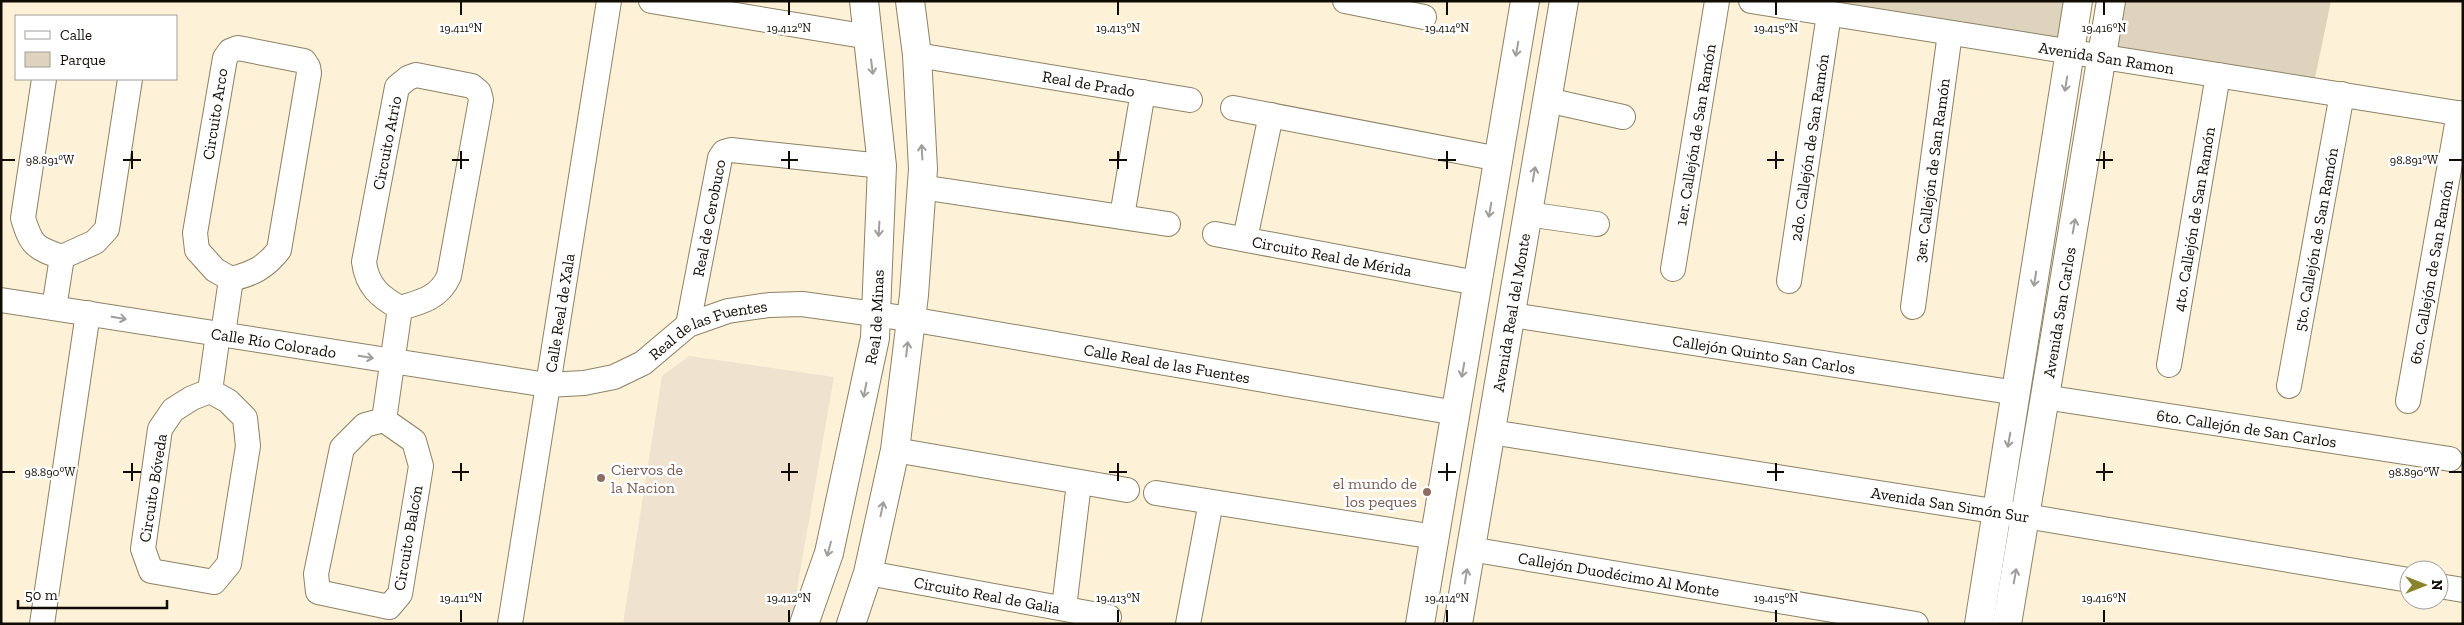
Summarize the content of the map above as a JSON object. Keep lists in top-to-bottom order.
{
  "streets": {
    "street": [
      "Avenida San Ramon",
      "Real de Prado",
      "Circuito Arco",
      "1er. Callejón de San Ramón",
      "Circuito Atrio",
      "2do. Callejón de San Ramón",
      "3er. Callejón de San Ramón",
      "Real de Cerobuco",
      "4to. Callejón de San Ramón",
      "5to. Callejón de San Ramón",
      "Circuito Real de Mérida",
      "6to. Callejón de San Ramón",
      "Calle Real de Xala",
      "Avenida San Carlos",
      "Avenida Real del Monte",
      "Real de Minas",
      "Real de las Fuentes",
      "Calle Río Colorado",
      "Callejón Quinto San Carlos",
      "Calle Real de las Fuentes",
      "6to. Callejón de San Carlos",
      "Circuito Bóveda",
      "Avenida San Simón Sur",
      "Circuito Balcón",
      "Callejón Duodécimo Al Monte",
      "Circuito Real de Galia"
    ]
  },
  "crossings": [
    ["Avenida San Ramon", "2do. Callejón de San Ramón"],
    ["Avenida San Ramon", "3er. Callejón de San Ramón"],
    ["Avenida San Ramon", "4to. Callejón de San Ramón"],
    ["Avenida San Ramon", "5to. Callejón de San Ramón"],
    ["Avenida San Ramon", "6to. Callejón de San Ramón"],
    ["Avenida San Ramon", "Avenida San Carlos"],
    ["Real de Cerobuco", "Real de Minas"],
    ["Real de Cerobuco", "Real de las Fuentes"],
    ["Calle Real de Xala", "Real de las Fuentes"],
    ["Calle Real de Xala", "Calle Río Colorado"],
    ["Avenida San Carlos", "Callejón Quinto San Carlos"],
    ["Avenida San Carlos", "6to. Callejón de San Carlos"],
    ["Avenida San Carlos", "Avenida San Simón Sur"],
    ["Avenida Real del Monte", "Callejón Quinto San Carlos"],
    ["Avenida Real del Monte", "Avenida San Simón Sur"],
    ["Avenida Real del Monte", "Callejón Duodécimo Al Monte"],
    ["Real de Minas", "Real de las Fuentes"],
    ["Real de Minas", "Calle Real de las Fuentes"],
    ["Real de las Fuentes", "Calle Río Colorado"],
    ["Real de las Fuentes", "Calle Real de las Fuentes"]
  ],
  "one_way": ["Calle Río Colorado"],
  "places": ["Ciervos de la Nacion", "el mundo de los peques"],
  "legend": ["Calle", "Parque"],
  "scale_bar": "50 m",
  "north": "right",
  "coordinates": [
    "19.411°N",
    "19.412°N",
    "19.413°N",
    "19.414°N",
    "19.415°N",
    "19.416°N",
    "98.891°W",
    "98.890°W"
  ]
}
